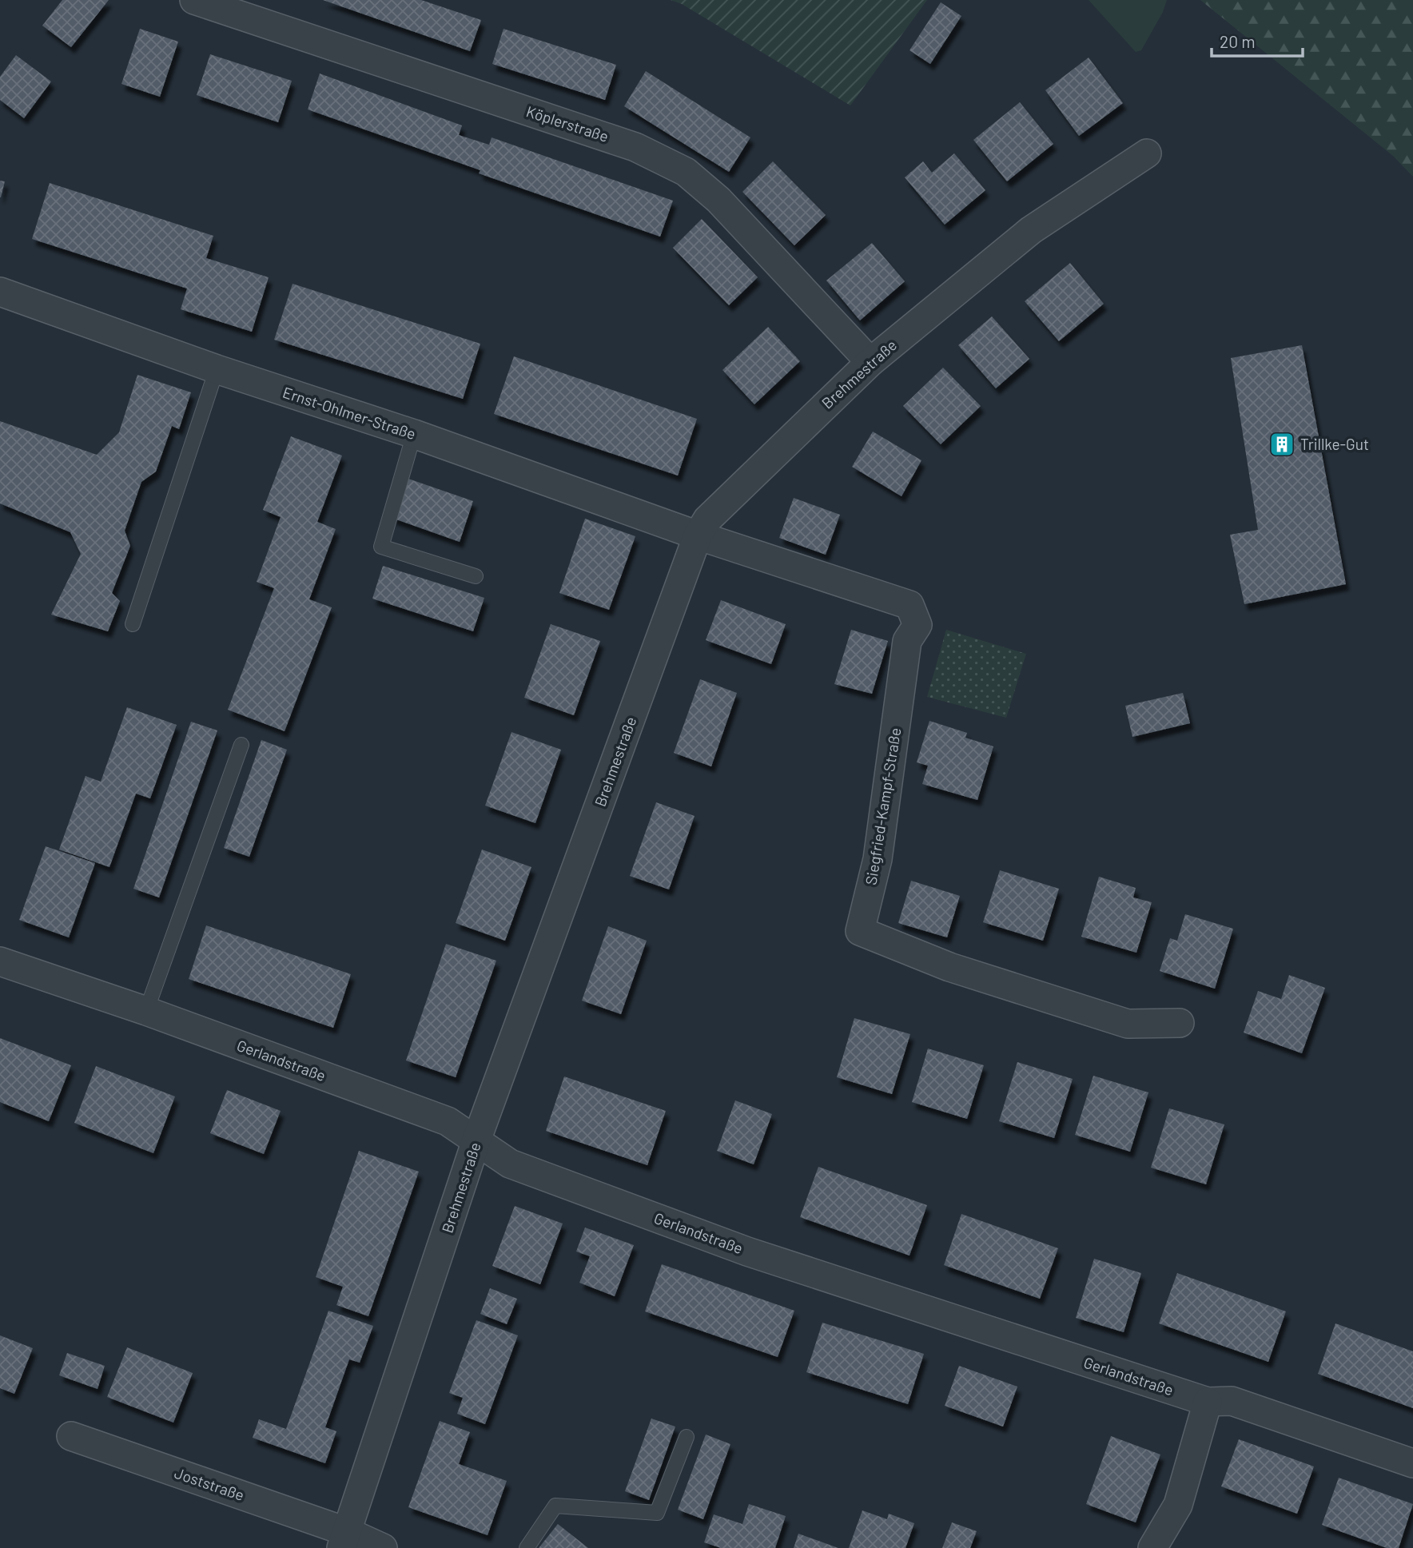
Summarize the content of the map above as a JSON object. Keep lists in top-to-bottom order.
{
  "streets": {
    "street": [
      "Köplerstraße",
      "Brehmestraße",
      "Ernst-Ohlmer-Straße",
      "Siegfried-Kampf-Straße",
      "Gerlandstraße",
      "Joststraße"
    ]
  },
  "crossings": [
    ["Köplerstraße", "Brehmestraße"],
    ["Brehmestraße", "Ernst-Ohlmer-Straße"],
    ["Brehmestraße", "Siegfried-Kampf-Straße"],
    ["Brehmestraße", "Gerlandstraße"],
    ["Brehmestraße", "Joststraße"],
    ["Ernst-Ohlmer-Straße", "Siegfried-Kampf-Straße"]
  ],
  "places": {
    "building": ["Trillke-Gut"]
  },
  "scale_bar": "20 m"
}
